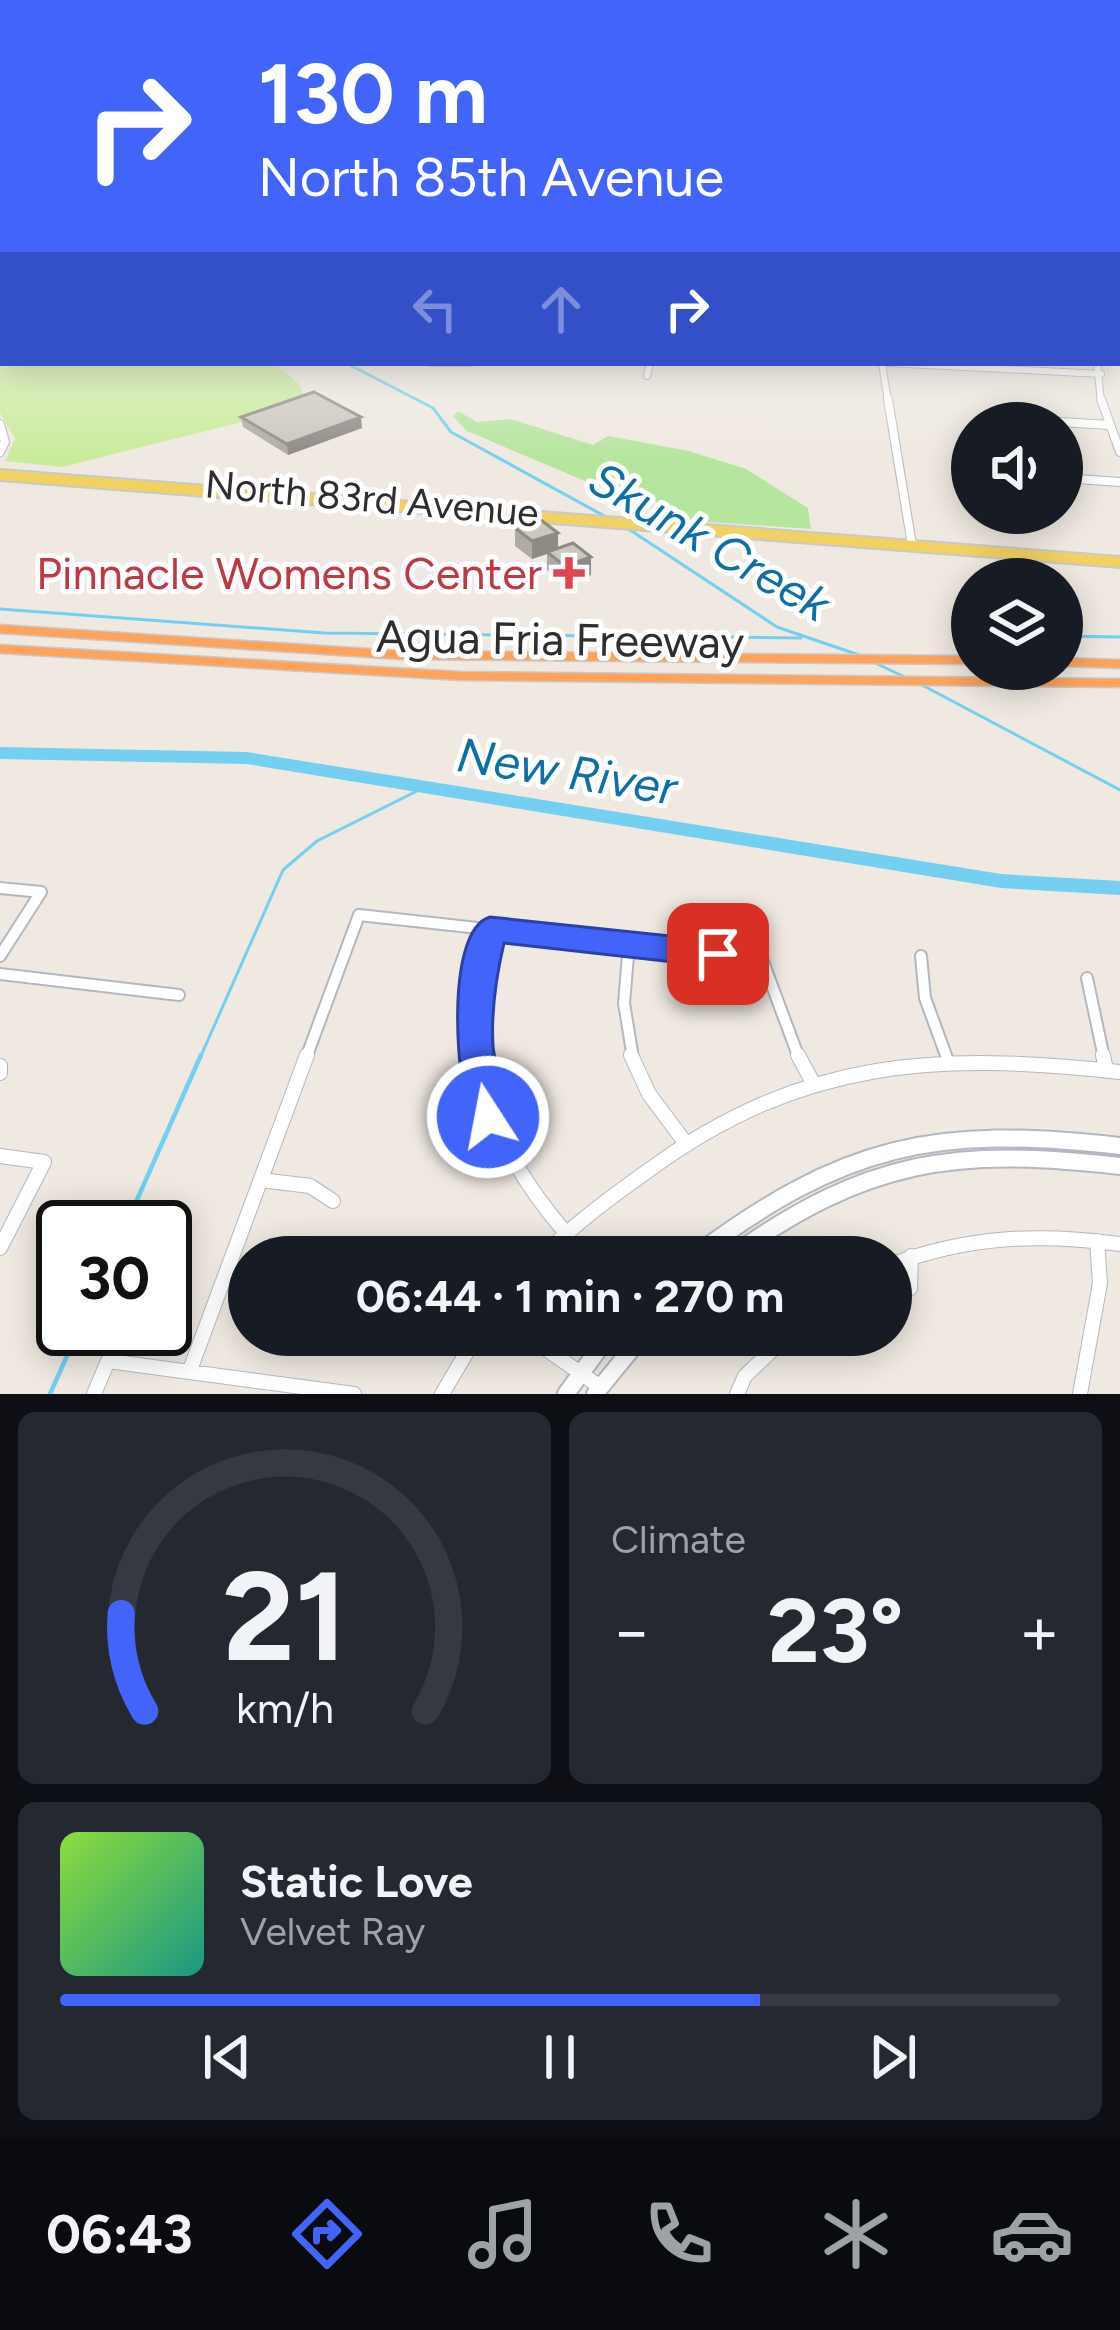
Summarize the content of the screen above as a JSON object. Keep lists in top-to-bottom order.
{
  "streets": {
    "highway": ["Agua Fria Freeway"],
    "main road": ["North 83rd Avenue"]
  },
  "water": ["Skunk Creek", "New River"],
  "places": {
    "health": ["Pinnacle Womens Center"]
  },
  "page": {
    "turn": ["130 m", "North 85th Avenue"],
    "limit": "30",
    "trip": "06:44 · 1 min · 270 m",
    "tile": "Climate",
    "heat": ["−", "23°", "+"],
    "song": ["Static Love", "Velvet Ray"],
    "tabs": "06:43",
    "gauge": ["21", "km/h"]
  }
}
